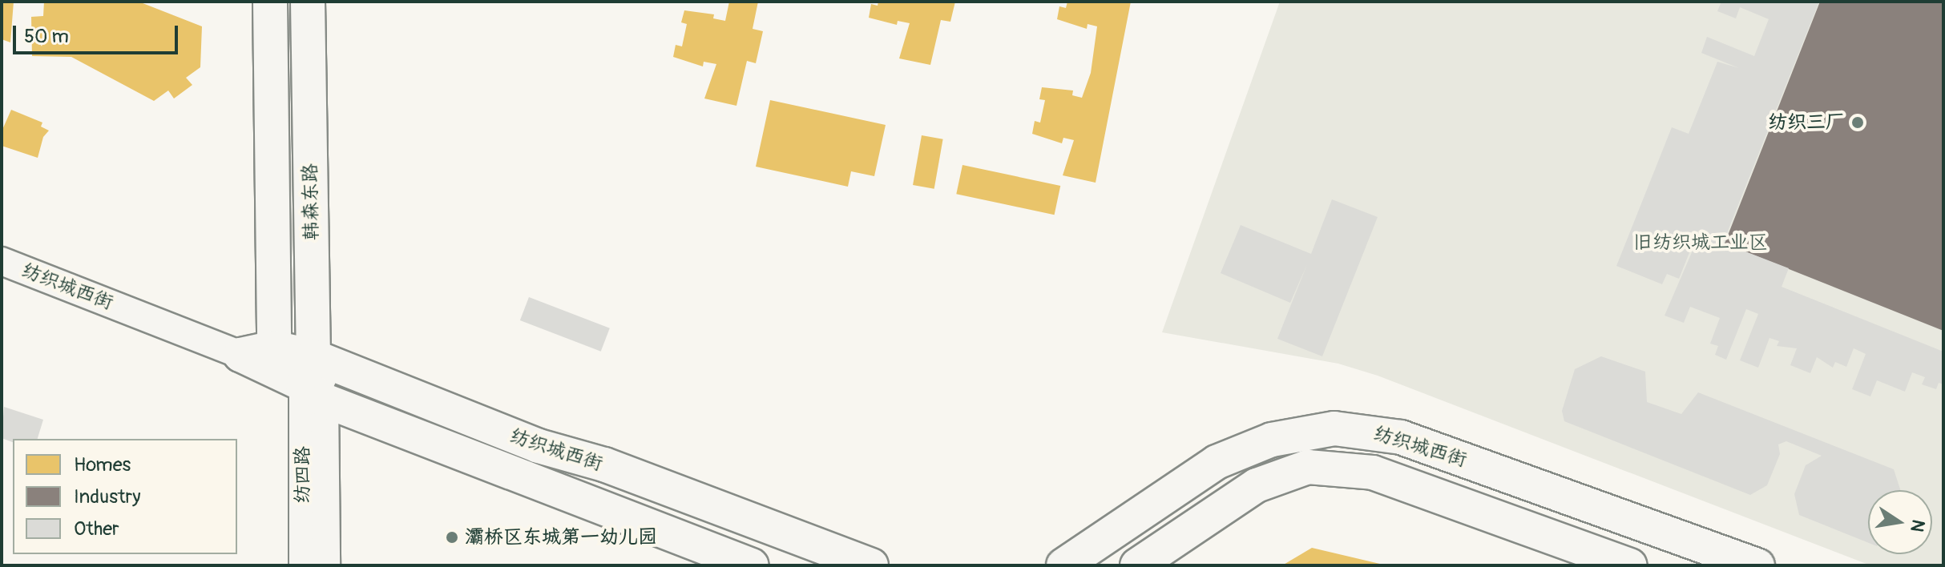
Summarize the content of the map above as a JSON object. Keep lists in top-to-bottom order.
{
  "streets": {
    "main road": ["韩森东路", "纺织城西街"],
    "street": ["纺四路"]
  },
  "crossings": [
    ["韩森东路", "纺织城西街"],
    ["韩森东路", "纺四路"],
    ["纺织城西街", "纺四路"]
  ],
  "parks": ["旧纺织城工业区"],
  "places": ["纺织三厂", "灞桥区东城第一幼儿园"],
  "legend": ["Homes", "Industry", "Other"],
  "scale_bar": "50 m",
  "north": "right"
}
